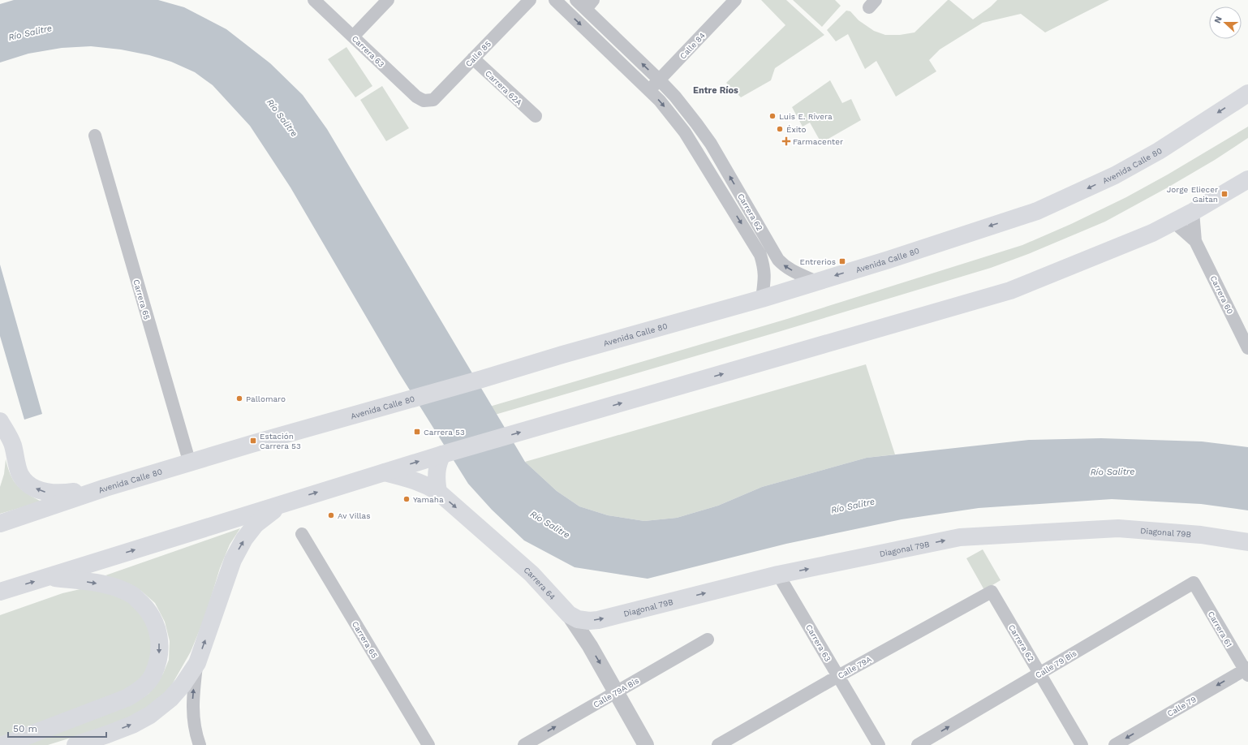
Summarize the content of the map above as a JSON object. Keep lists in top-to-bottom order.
{
  "streets": {
    "main road": ["Avenida Calle 80", "Diagonal 79B", "Carrera 64"],
    "street": [
      "Calle 84",
      "Carrera 63",
      "Calle 85",
      "Carrera 62A",
      "Carrera 62",
      "Carrera 60",
      "Carrera 65",
      "Carrera 61",
      "Calle 79 Bis",
      "Calle 79A",
      "Calle 79A Bis",
      "Calle 79"
    ]
  },
  "crossings": [
    ["Calle 84", "Carrera 62"],
    ["Carrera 63", "Calle 85"],
    ["Carrera 63", "Diagonal 79B"],
    ["Carrera 63", "Calle 79A"],
    ["Calle 85", "Carrera 62A"],
    ["Avenida Calle 80", "Carrera 62"],
    ["Avenida Calle 80", "Carrera 65"],
    ["Carrera 62", "Calle 79 Bis"],
    ["Carrera 62", "Calle 79A"],
    ["Diagonal 79B", "Carrera 64"],
    ["Carrera 64", "Calle 79A Bis"],
    ["Carrera 61", "Calle 79 Bis"],
    ["Carrera 61", "Calle 79"]
  ],
  "one_way": [
    "Diagonal 79B",
    "Carrera 64",
    "Calle 79 Bis",
    "Calle 79A Bis",
    "Calle 79"
  ],
  "districts": ["Entre Ríos"],
  "water": ["Río Salitre"],
  "places": {
    "other": [
      "Luis E. Rivera",
      "Éxito",
      "Pallomaro",
      "Yamaha",
      "Av Villas"
    ],
    "health": ["Farmacenter"],
    "transit": [
      "Jorge Eliecer Gaitan",
      "Entrerios",
      "Carrera 53",
      "Estación Carrera 53"
    ]
  },
  "scale_bar": "50 m",
  "north": "left"
}
